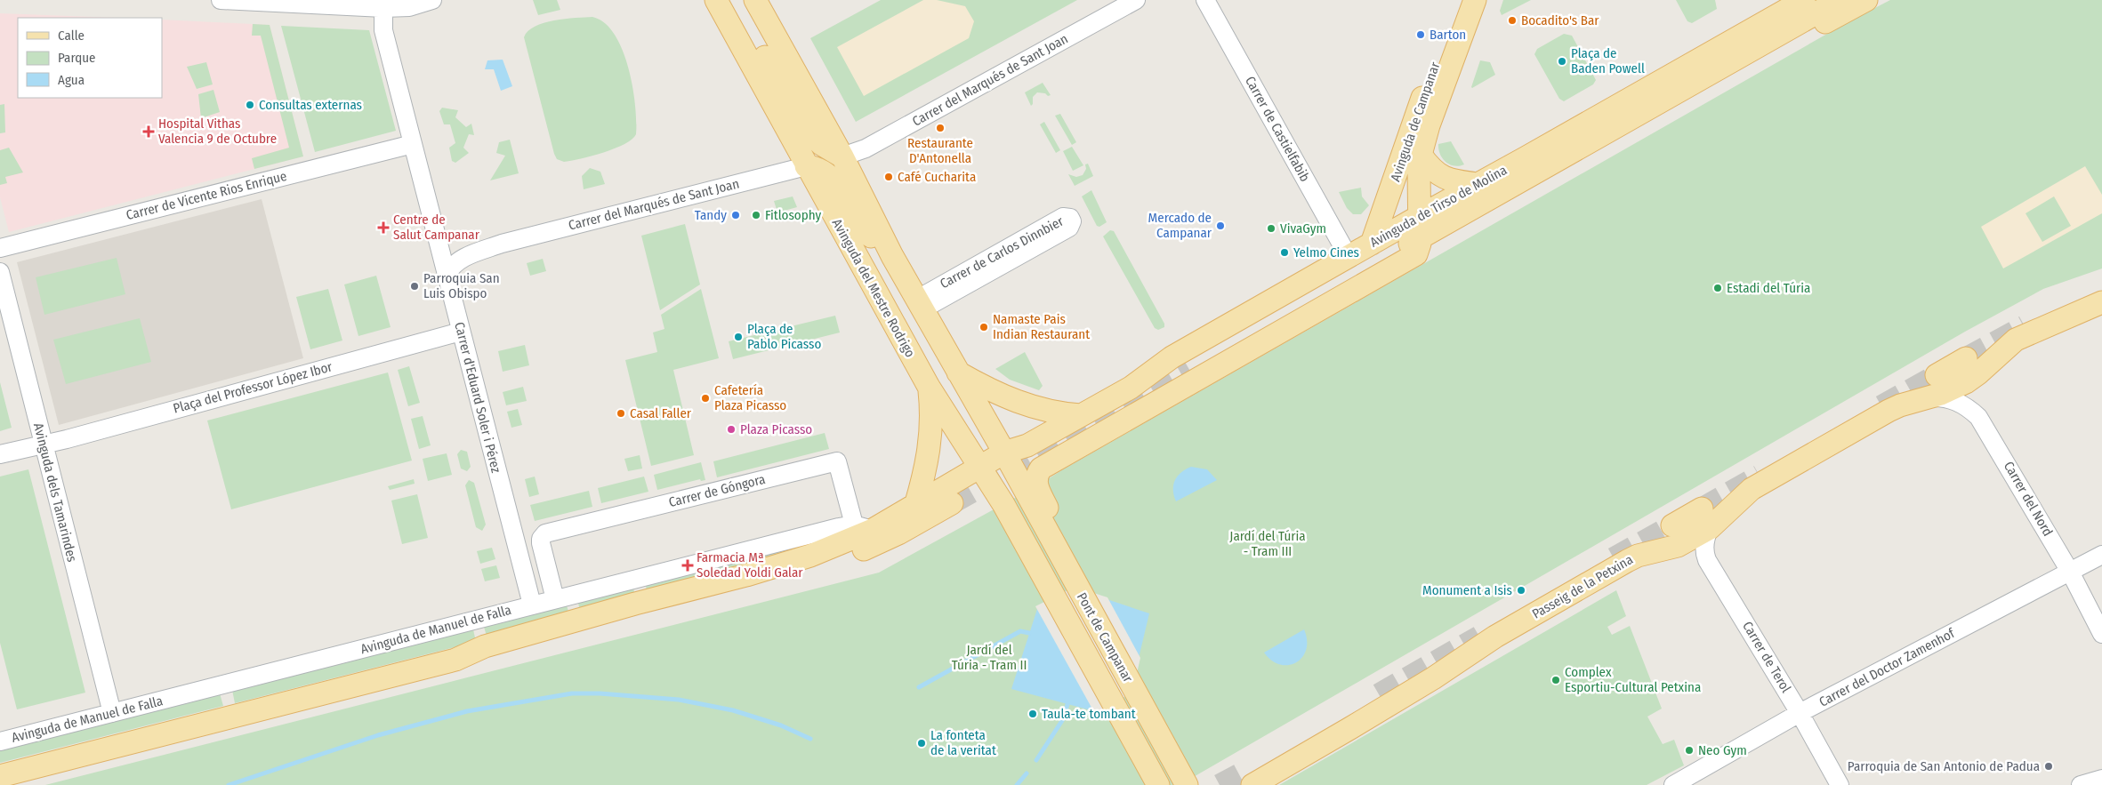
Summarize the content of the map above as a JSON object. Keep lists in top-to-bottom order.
{
  "streets": {
    "main road": [
      "Avinguda de Campanar",
      "Avinguda de Tirso de Molina",
      "Avinguda del Mestre Rodrigo",
      "Passeig de la Petxina",
      "Avinguda de Manuel de Falla",
      "Pont de Campanar"
    ],
    "street": [
      "Carrer del Marqués de Sant Joan",
      "Carrer de Castielfabib",
      "Carrer de Vicente Rios Enrique",
      "Carrer de Carlos Dinnbier",
      "Plaça del Professor López Ibor",
      "Carrer d'Eduard Soler i Pérez",
      "Carrer de Góngora",
      "Avinguda dels Tamarindes",
      "Carrer del Nord",
      "Carrer de Terol",
      "Carrer del Doctor Zamenhof"
    ]
  },
  "crossings": [
    ["Carrer del Marqués de Sant Joan", "Avinguda del Mestre Rodrigo"],
    ["Carrer del Marqués de Sant Joan", "Carrer d'Eduard Soler i Pérez"],
    ["Avinguda de Campanar", "Avinguda de Tirso de Molina"],
    ["Carrer de Castielfabib", "Avinguda de Tirso de Molina"],
    ["Carrer de Vicente Rios Enrique", "Carrer d'Eduard Soler i Pérez"],
    ["Avinguda de Tirso de Molina", "Avinguda del Mestre Rodrigo"],
    ["Avinguda de Tirso de Molina", "Avinguda de Manuel de Falla"],
    ["Carrer de Carlos Dinnbier", "Avinguda del Mestre Rodrigo"],
    ["Avinguda del Mestre Rodrigo", "Avinguda de Manuel de Falla"],
    ["Avinguda del Mestre Rodrigo", "Pont de Campanar"],
    ["Plaça del Professor López Ibor", "Carrer d'Eduard Soler i Pérez"],
    ["Plaça del Professor López Ibor", "Avinguda dels Tamarindes"],
    ["Carrer d'Eduard Soler i Pérez", "Avinguda de Manuel de Falla"],
    ["Carrer de Góngora", "Avinguda de Manuel de Falla"],
    ["Avinguda dels Tamarindes", "Avinguda de Manuel de Falla"],
    ["Carrer del Nord", "Passeig de la Petxina"],
    ["Carrer del Nord", "Carrer del Doctor Zamenhof"],
    ["Passeig de la Petxina", "Carrer de Terol"],
    ["Carrer de Terol", "Carrer del Doctor Zamenhof"]
  ],
  "parks": ["Jardí del Túria - Tram III", "Jardí del Túria - Tram II"],
  "places": {
    "other": [
      "Bocadito's Bar",
      "Barton",
      "Plaça de Baden Powell",
      "Consultas externas",
      "Restaurante D'Antonella",
      "Café Cucharita",
      "Tandy",
      "Fitlosophy",
      "Mercado de Campanar",
      "VivaGym",
      "Yelmo Cines",
      "Parroquia San Luis Obispo",
      "Estadi del Túria",
      "Namaste Pais Indian Restaurant",
      "Plaça de Pablo Picasso",
      "Cafetería Plaza Picasso",
      "Casal Faller",
      "Plaza Picasso",
      "Monument a Isis",
      "Complex Esportiu-Cultural Petxina",
      "Taula-te tombant",
      "La fonteta de la veritat",
      "Neo Gym",
      "Parroquia de San Antonio de Padua"
    ],
    "health": ["Hospital Vithas Valencia 9 de Octubre", "Centre de Salut Campanar", "Farmacia Mª Soledad Yoldi Galar"]
  },
  "legend": ["Calle", "Parque", "Agua"]
}
